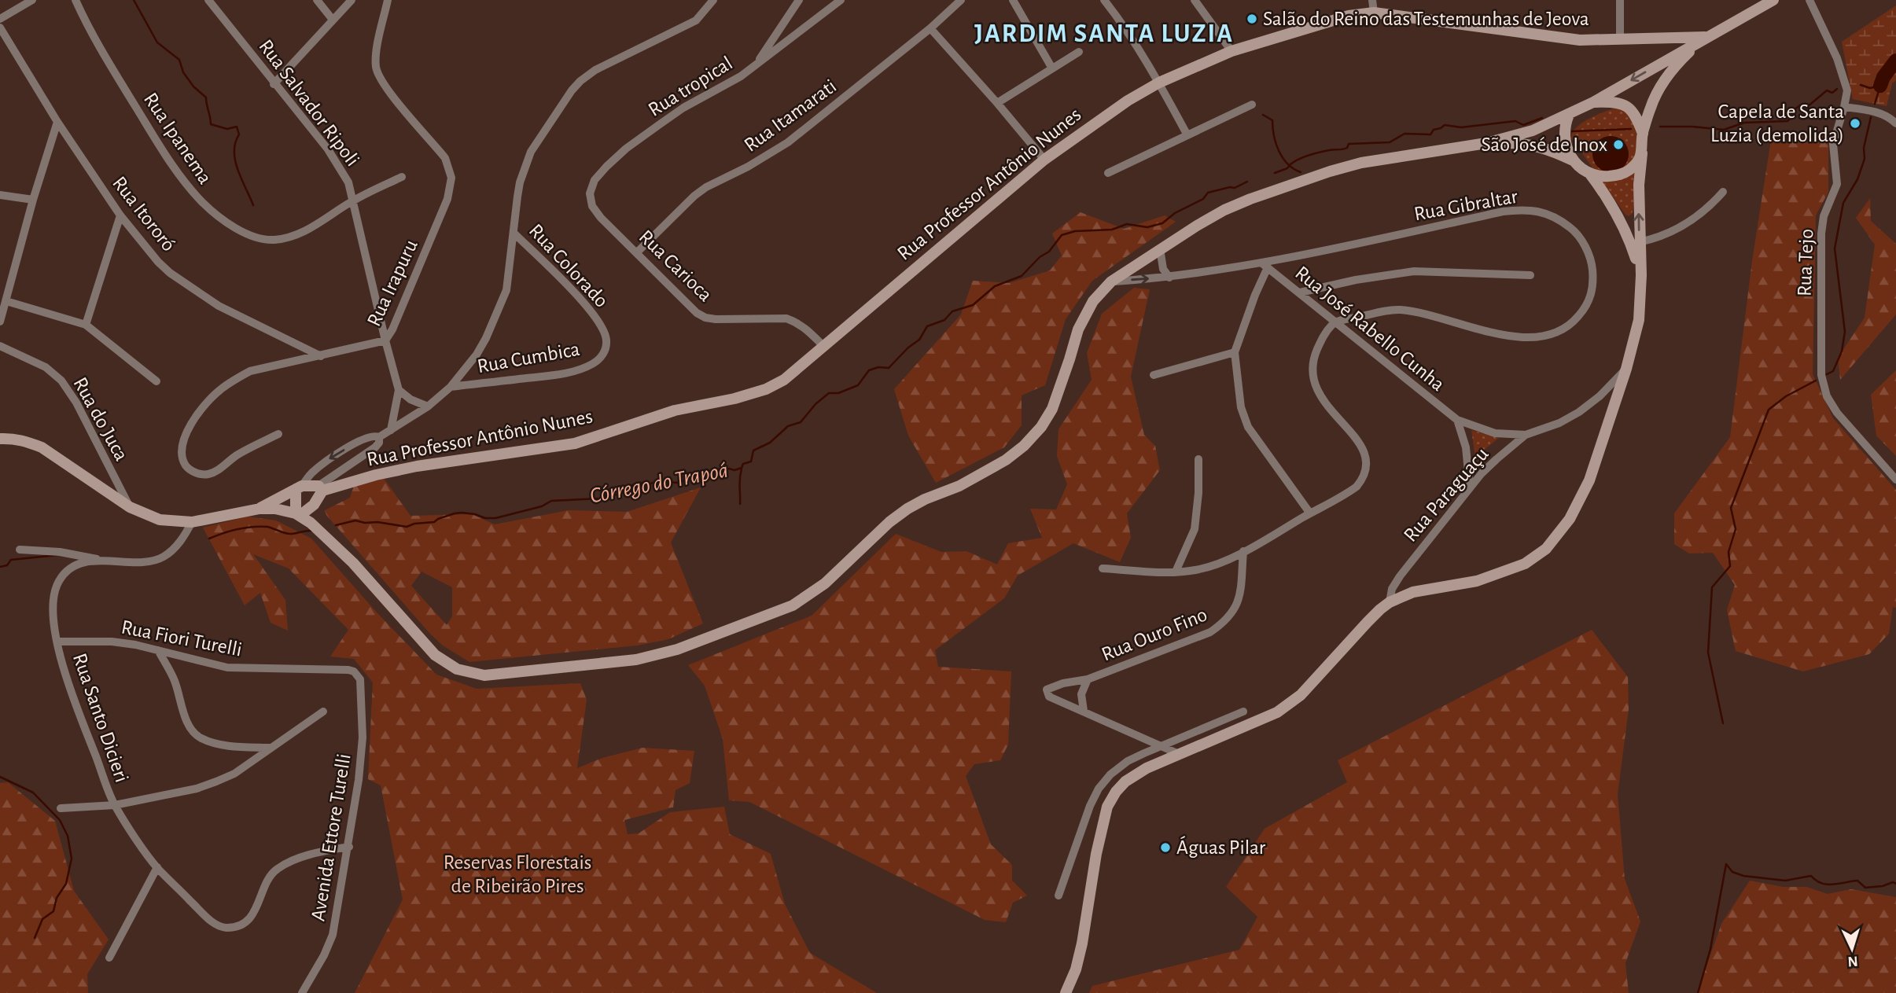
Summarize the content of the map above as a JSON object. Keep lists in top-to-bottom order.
{
  "streets": {
    "main road": ["Rua Professor Antônio Nunes"],
    "street": [
      "Rua tropical",
      "Rua Salvador Ripoli",
      "Rua Itamarati",
      "Rua Ipanema",
      "Rua Gibraltar",
      "Rua Itororó",
      "Rua Tejo",
      "Rua Colorado",
      "Rua Carioca",
      "Rua Irapuru",
      "Rua José Rabello Cunha",
      "Rua Cumbica",
      "Rua do Juca",
      "Rua Paraguaçu",
      "Rua Ouro Fino",
      "Rua Fiori Turelli",
      "Rua Santo Dicieri",
      "Avenida Ettore Turelli"
    ]
  },
  "crossings": [
    ["Rua tropical", "Rua Carioca"],
    ["Rua Salvador Ripoli", "Rua Ipanema"],
    ["Rua Salvador Ripoli", "Rua Irapuru"],
    ["Rua Itamarati", "Rua Carioca"],
    ["Rua Professor Antônio Nunes", "Rua Carioca"],
    ["Rua Gibraltar", "Rua José Rabello Cunha"],
    ["Rua Itororó", "Rua Irapuru"],
    ["Rua Colorado", "Rua Cumbica"],
    ["Rua José Rabello Cunha", "Rua Paraguaçu"],
    ["Rua Fiori Turelli", "Rua Santo Dicieri"],
    ["Rua Fiori Turelli", "Avenida Ettore Turelli"],
    ["Rua Santo Dicieri", "Avenida Ettore Turelli"]
  ],
  "districts": ["JARDIM SANTA LUZIA"],
  "water": ["Córrego do Trapoá"],
  "parks": ["Reservas Florestais de Ribeirão Pires"],
  "places": [
    "Salão do Reino das Testemunhas de Jeova",
    "Capela de Santa Luzia (demolida)",
    "São José de Inox",
    "Águas Pilar"
  ],
  "north": "bottom"
}
